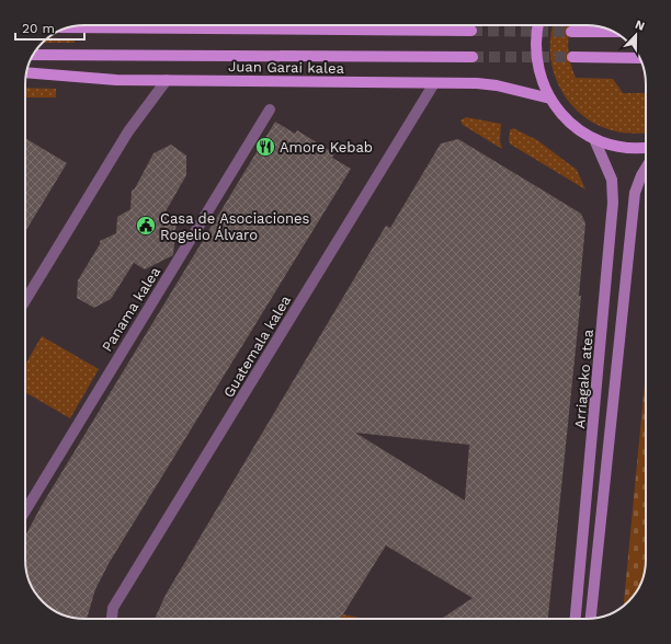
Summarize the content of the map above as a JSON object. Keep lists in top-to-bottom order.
{
  "streets": {
    "main road": ["Juan Garai kalea", "Arriagako atea"],
    "street": ["Panama kalea", "Guatemala kalea"]
  },
  "crossings": [
    ["Juan Garai kalea", "Guatemala kalea"]
  ],
  "places": {
    "restaurant": ["Amore Kebab"],
    "public building": ["Casa de Asociaciones Rogelio Álvaro"]
  },
  "scale_bar": "20 m",
  "north": "top"
}
